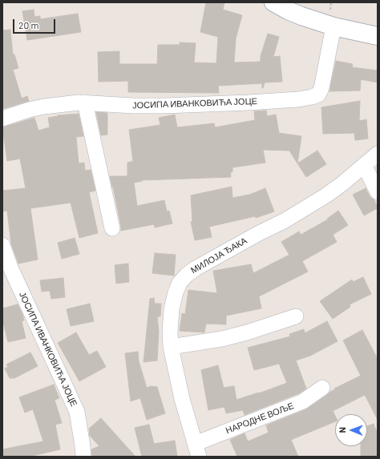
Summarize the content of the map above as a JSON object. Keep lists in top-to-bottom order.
{
  "streets": {
    "street": ["ЈОСИПА ИВАНКОВИЋА ЈОЦЕ", "МИЛОЈА ЂАКА", "НАРОДНЕ ВОЉЕ"]
  },
  "crossings": [
    ["МИЛОЈА ЂАКА", "НАРОДНЕ ВОЉЕ"]
  ],
  "scale_bar": "20 m",
  "north": "left"
}
